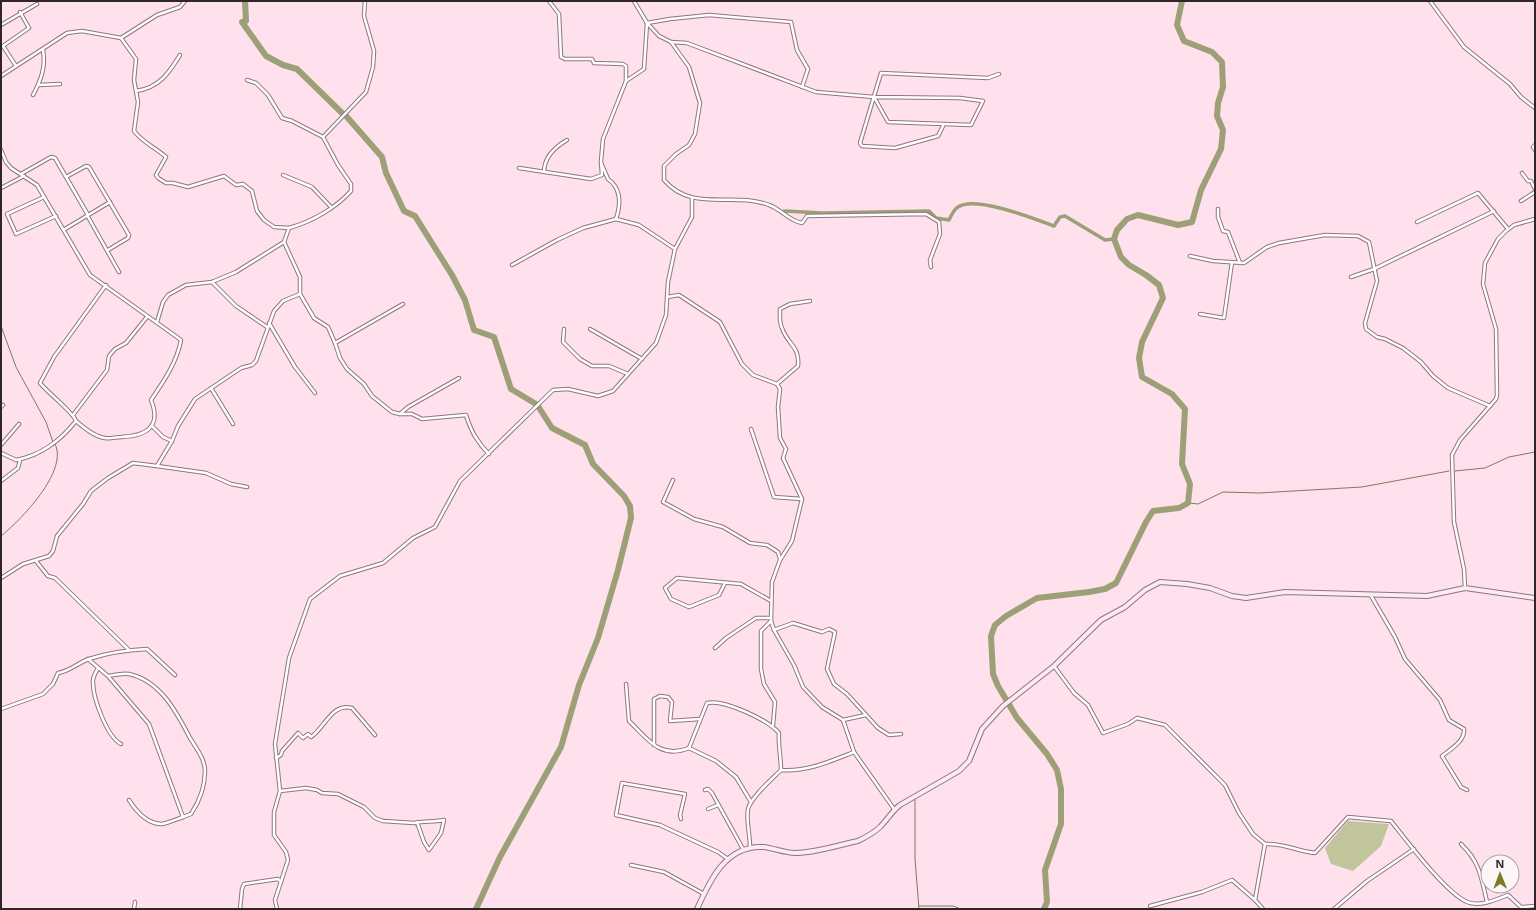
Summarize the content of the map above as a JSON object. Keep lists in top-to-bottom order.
{
  "north": "top"
}
